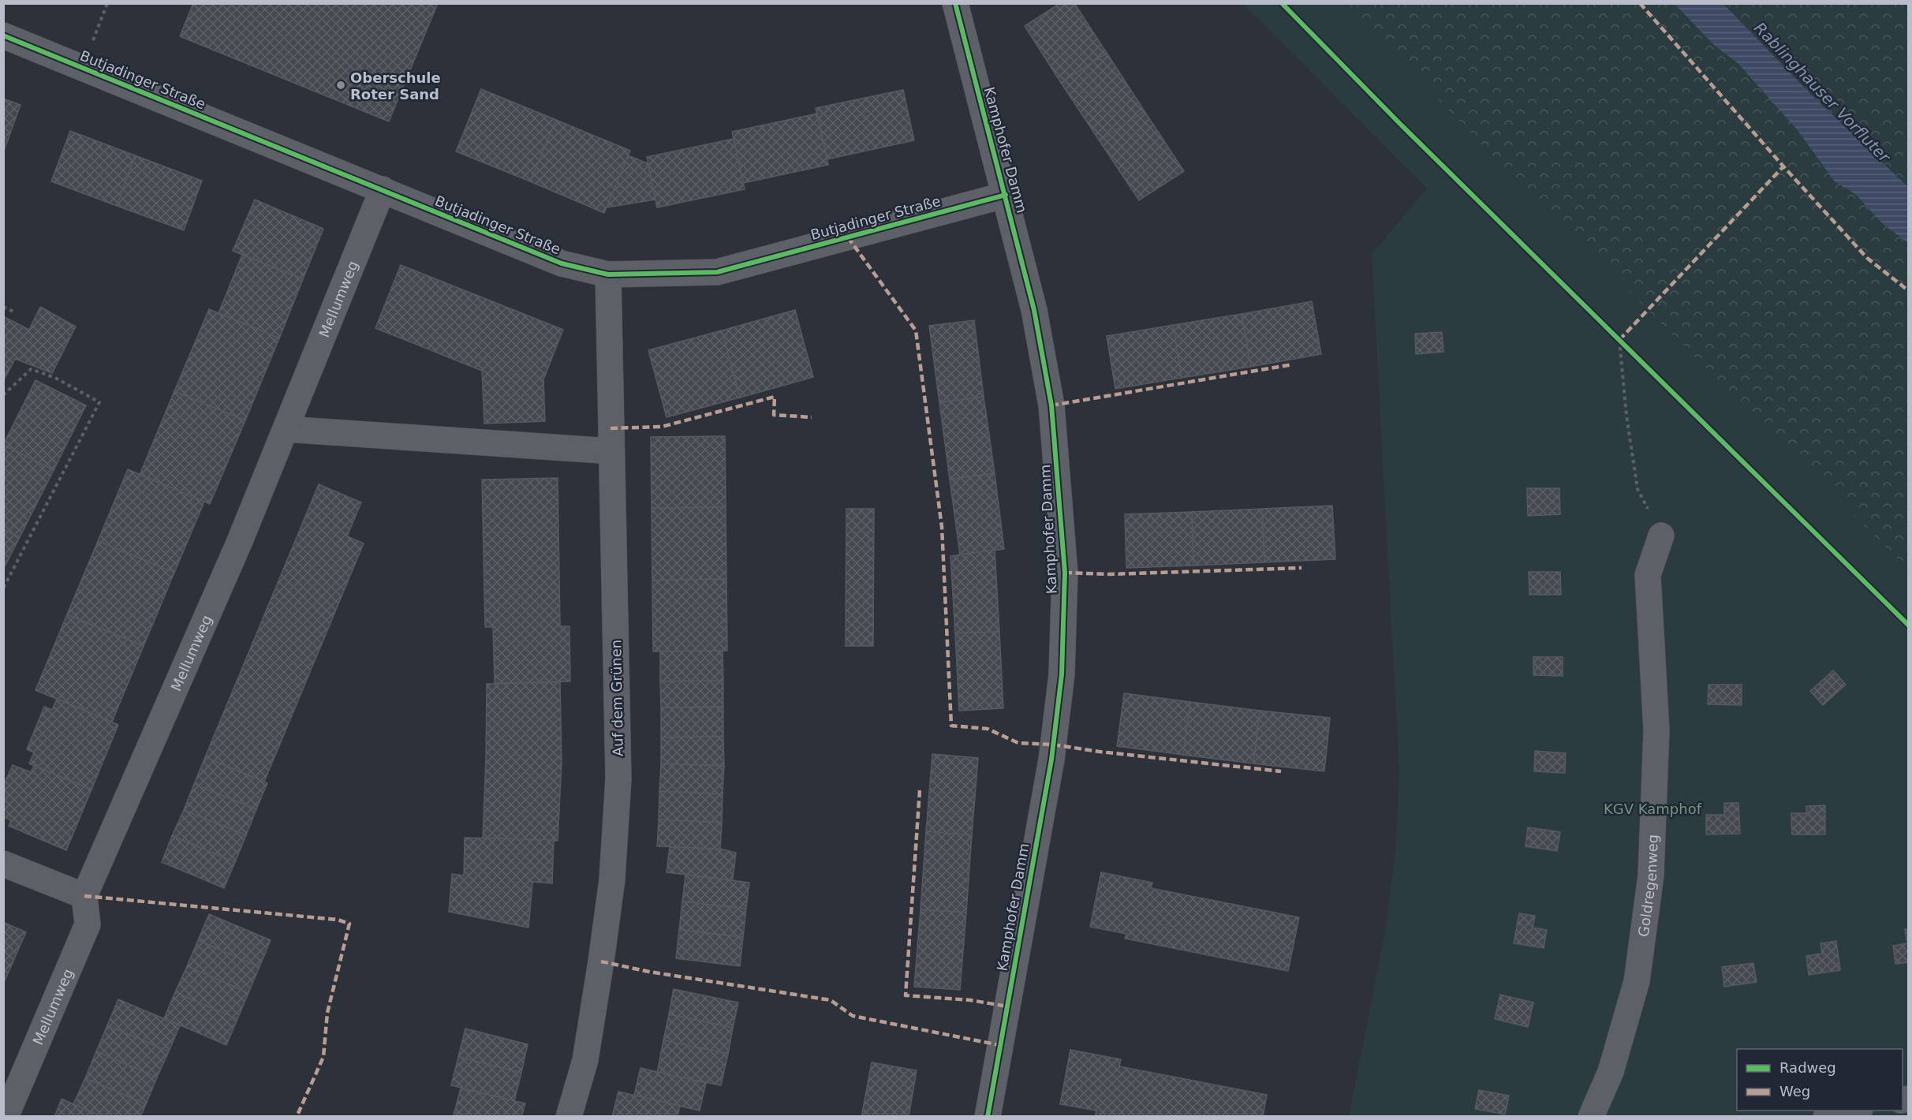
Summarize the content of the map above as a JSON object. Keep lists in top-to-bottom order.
{
  "streets": {
    "street": [
      "Butjadinger Straße",
      "Kamphofer Damm",
      "Mellumweg",
      "Auf dem Grünen",
      "Goldregenweg"
    ]
  },
  "crossings": [
    ["Butjadinger Straße", "Kamphofer Damm"],
    ["Butjadinger Straße", "Mellumweg"],
    ["Butjadinger Straße", "Auf dem Grünen"]
  ],
  "water": ["Rablinghauser Vorfluter"],
  "parks": ["KGV Kamphof"],
  "places": ["Oberschule Roter Sand"],
  "legend": ["Radweg", "Weg"]
}
